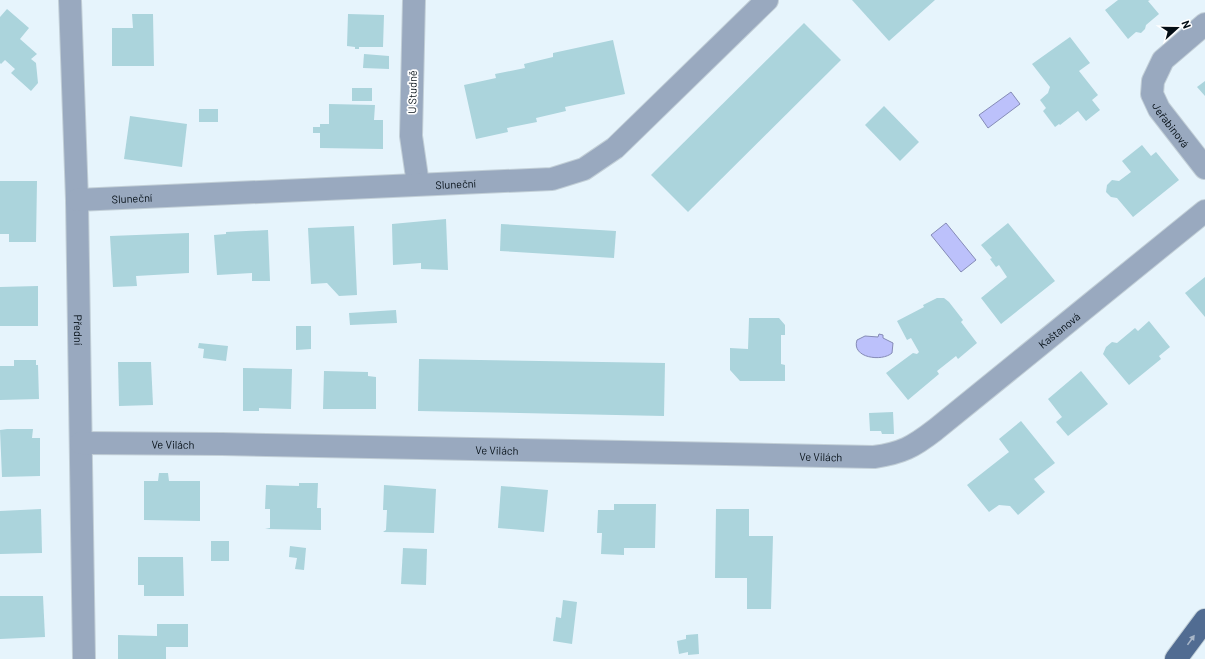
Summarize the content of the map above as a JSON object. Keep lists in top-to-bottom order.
{
  "streets": {
    "street": [
      "U Studně",
      "Jeřabinová",
      "Sluneční",
      "Přední",
      "Kaštanová",
      "Ve Vilách"
    ]
  },
  "crossings": [
    ["U Studně", "Sluneční"],
    ["Sluneční", "Přední"],
    ["Přední", "Ve Vilách"],
    ["Kaštanová", "Ve Vilách"]
  ],
  "north": "right"
}
